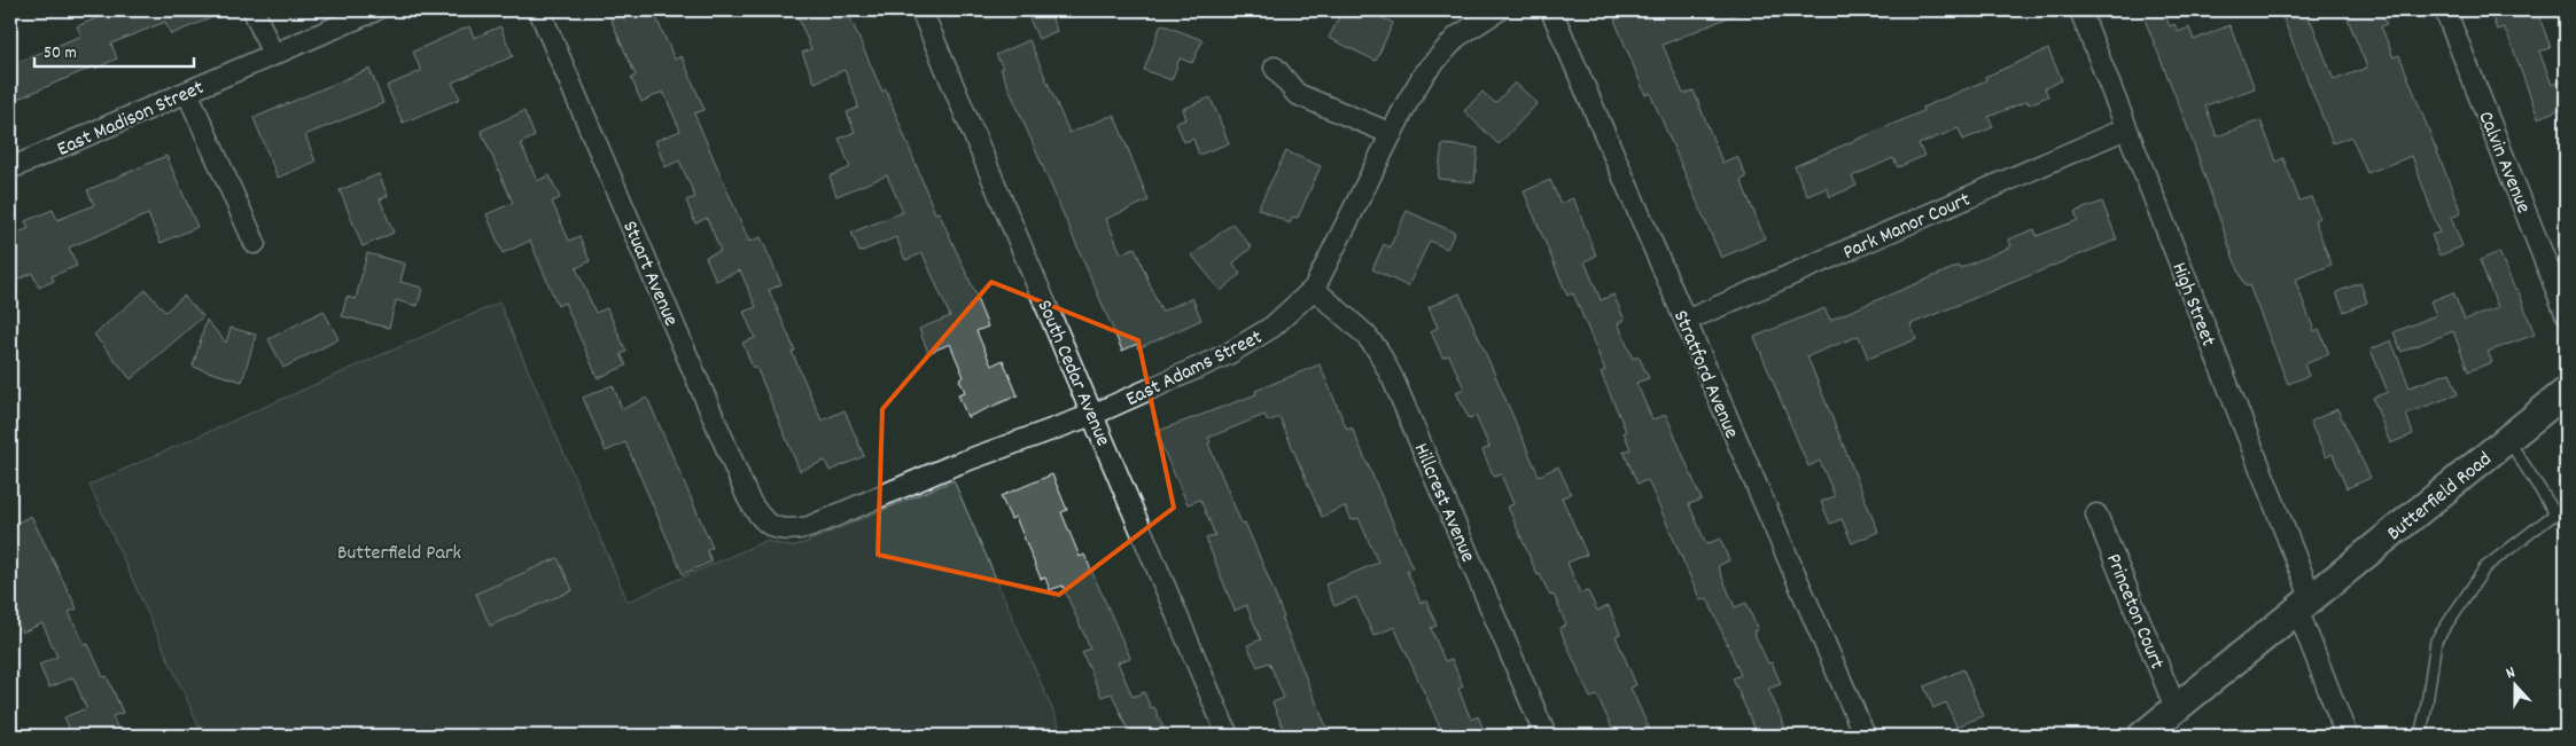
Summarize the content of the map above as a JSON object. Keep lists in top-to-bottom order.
{
  "streets": {
    "main road": ["Butterfield Road"],
    "street": [
      "East Madison Street",
      "Calvin Avenue",
      "Park Manor Court",
      "Stuart Avenue",
      "High Street",
      "East Adams Street",
      "South Cedar Avenue",
      "Stratford Avenue",
      "Hillcrest Avenue",
      "Princeton Court"
    ]
  },
  "crossings": [
    ["Park Manor Court", "High Street"],
    ["Park Manor Court", "Stratford Avenue"],
    ["Stuart Avenue", "East Adams Street"],
    ["High Street", "Butterfield Road"],
    ["East Adams Street", "South Cedar Avenue"],
    ["East Adams Street", "Hillcrest Avenue"],
    ["Butterfield Road", "Princeton Court"]
  ],
  "parks": ["Butterfield Park"],
  "scale_bar": "50 m",
  "north": "top"
}
